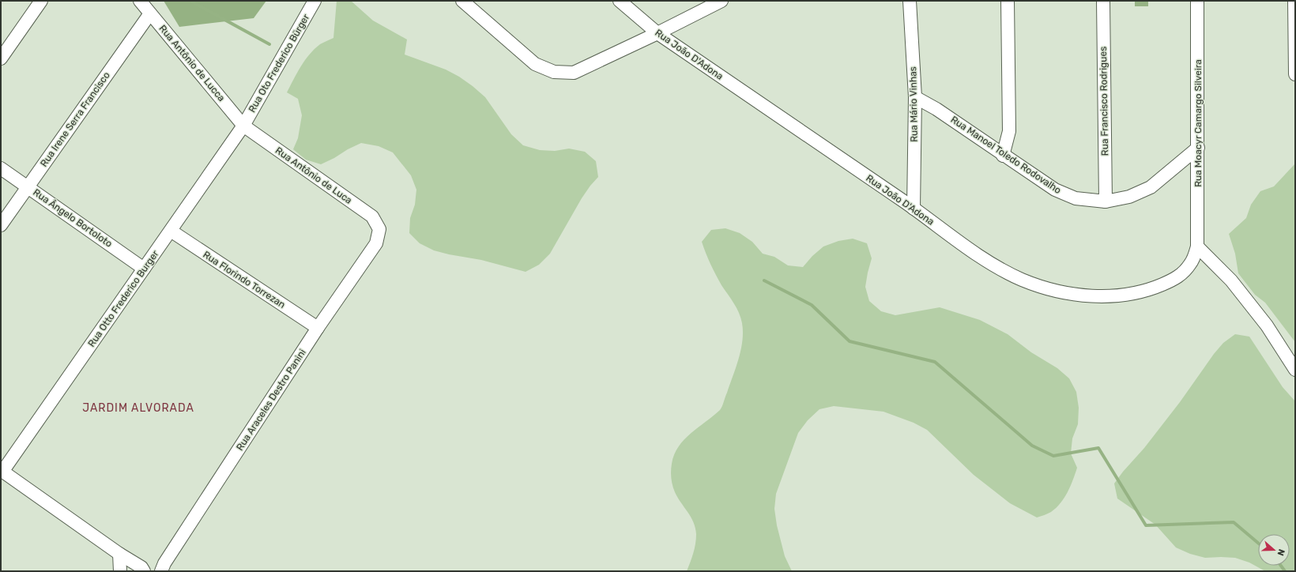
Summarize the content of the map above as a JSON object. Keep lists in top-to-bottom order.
{
  "streets": {
    "street": [
      "Rua João D'Adona",
      "Rua Antônio de Lucca",
      "Rua Oto Frederico Bürger",
      "Rua Francisco Rodrigues",
      "Rua Mário Vinhas",
      "Rua Irene Serra Francisco",
      "Rua Moacyr Camargo Silveira",
      "Rua Manoel Toledo Rodovalho",
      "Rua Antônio de Luca",
      "Rua Ângelo Bortoloto",
      "Rua Florindo Torrezan",
      "Rua Otto Frederico Burger",
      "Rua Araceles Destro Panini"
    ]
  },
  "crossings": [
    ["Rua João D'Adona", "Rua Mário Vinhas"],
    ["Rua João D'Adona", "Rua Moacyr Camargo Silveira"],
    ["Rua Antônio de Lucca", "Rua Oto Frederico Bürger"],
    ["Rua Antônio de Lucca", "Rua Irene Serra Francisco"],
    ["Rua Antônio de Lucca", "Rua Antônio de Luca"],
    ["Rua Antônio de Lucca", "Rua Otto Frederico Burger"],
    ["Rua Oto Frederico Bürger", "Rua Antônio de Luca"],
    ["Rua Oto Frederico Bürger", "Rua Otto Frederico Burger"],
    ["Rua Francisco Rodrigues", "Rua Manoel Toledo Rodovalho"],
    ["Rua Mário Vinhas", "Rua Manoel Toledo Rodovalho"],
    ["Rua Irene Serra Francisco", "Rua Ângelo Bortoloto"],
    ["Rua Moacyr Camargo Silveira", "Rua Manoel Toledo Rodovalho"],
    ["Rua Antônio de Luca", "Rua Otto Frederico Burger"],
    ["Rua Antônio de Luca", "Rua Araceles Destro Panini"],
    ["Rua Ângelo Bortoloto", "Rua Otto Frederico Burger"],
    ["Rua Florindo Torrezan", "Rua Otto Frederico Burger"],
    ["Rua Florindo Torrezan", "Rua Araceles Destro Panini"]
  ],
  "districts": ["JARDIM ALVORADA"],
  "north": "right"
}
